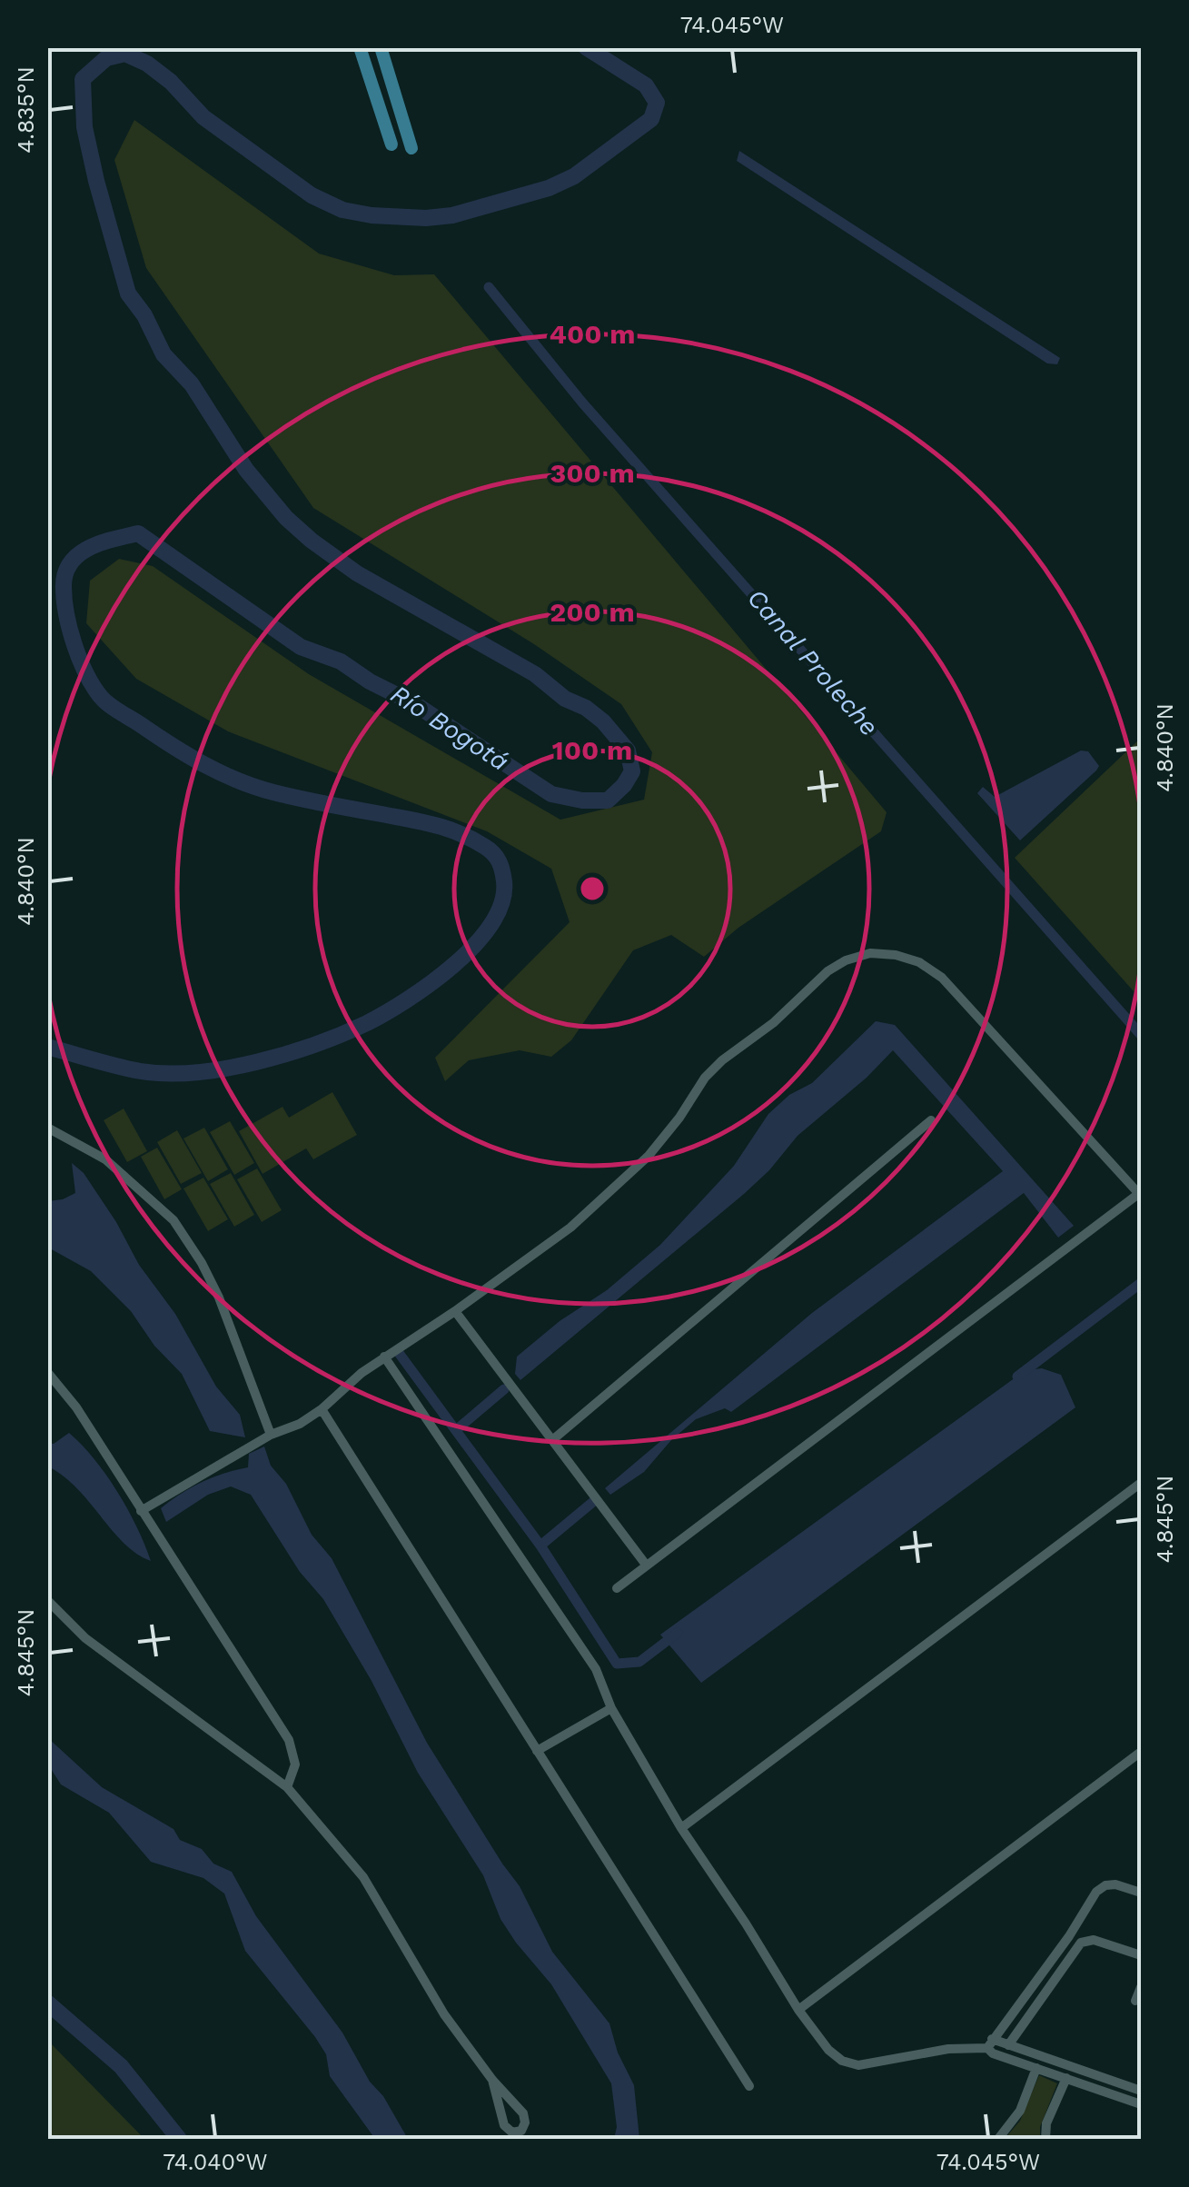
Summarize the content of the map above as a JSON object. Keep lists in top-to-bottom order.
{
  "water": ["Canal Proleche", "Río Bogotá"],
  "coordinates": [
    "74.045°W",
    "4.835°N",
    "4.840°N",
    "4.845°N",
    "74.040°W"
  ],
  "rings": [
    "400 m",
    "300 m",
    "200 m",
    "100 m"
  ]
}
